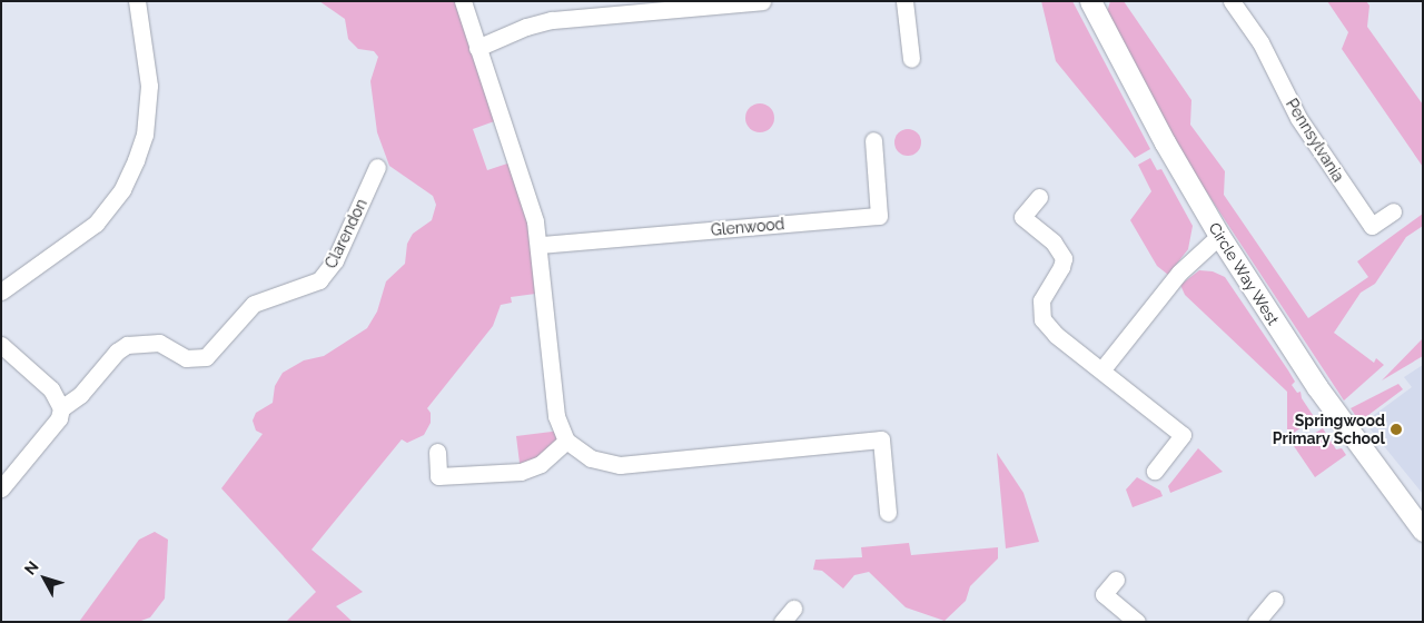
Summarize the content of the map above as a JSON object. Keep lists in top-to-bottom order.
{
  "streets": {
    "street": [
      "Pennsylvania",
      "Glenwood",
      "Clarendon",
      "Circle Way West"
    ]
  },
  "places": ["Springwood Primary School"],
  "north": "top left"
}
